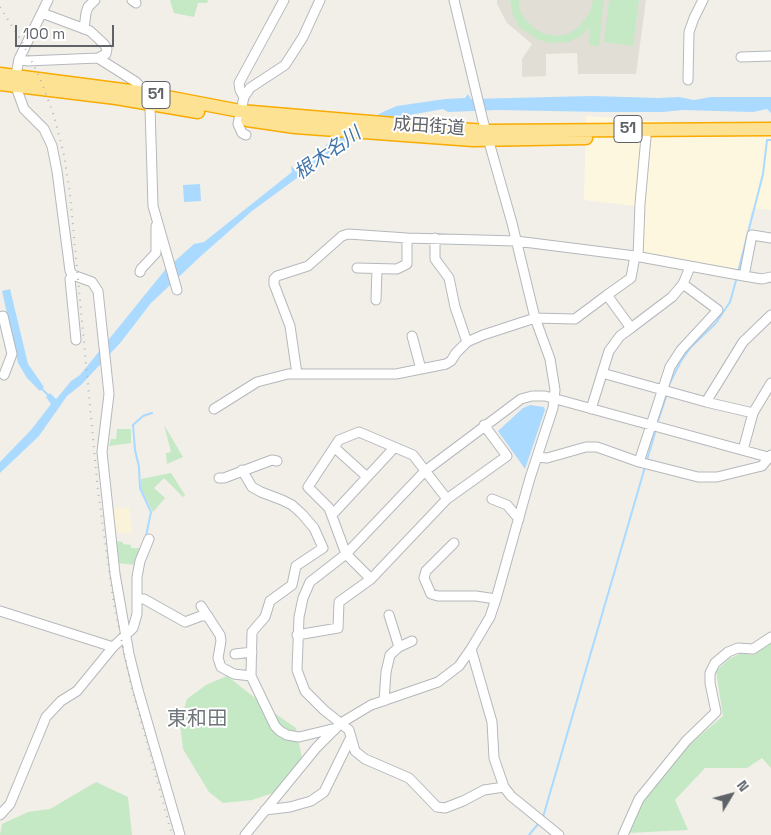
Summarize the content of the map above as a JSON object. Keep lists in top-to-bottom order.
{
  "streets": {
    "highway": ["51", "成田街道"]
  },
  "districts": ["東和田"],
  "water": ["根木名川"],
  "scale_bar": "100 m",
  "north": "top right"
}
